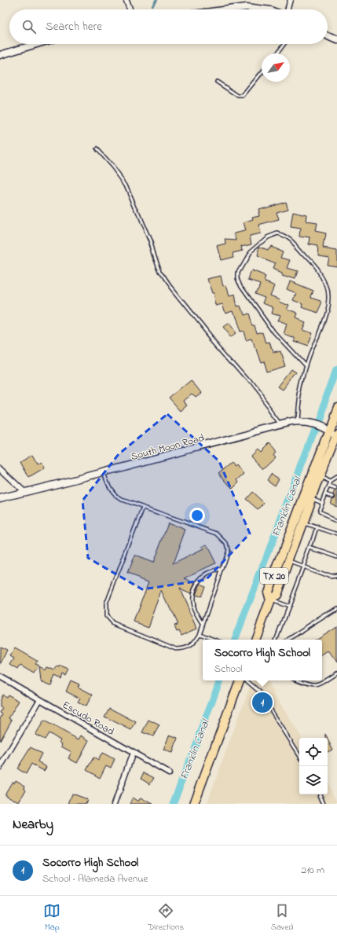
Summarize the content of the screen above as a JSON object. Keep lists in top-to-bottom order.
{
  "streets": {
    "main road": ["TX 20"],
    "street": ["South Moon Road", "Escudo Road"]
  },
  "crossings": [
    ["South Moon Road", "TX 20"]
  ],
  "water": ["Franklin Canal"],
  "north": "top right",
  "page": {
    "search": "Search here",
    "popup": ["Socorro High School", "School"],
    "pins": "1",
    "heading": "Nearby",
    "list": [
      {
        "mark": "1",
        "name": "Socorro High School",
        "note": "School · Alameda Avenue",
        "value": "210 m"
      }
    ],
    "nav": ["Map", "Directions", "Saved"]
  }
}
